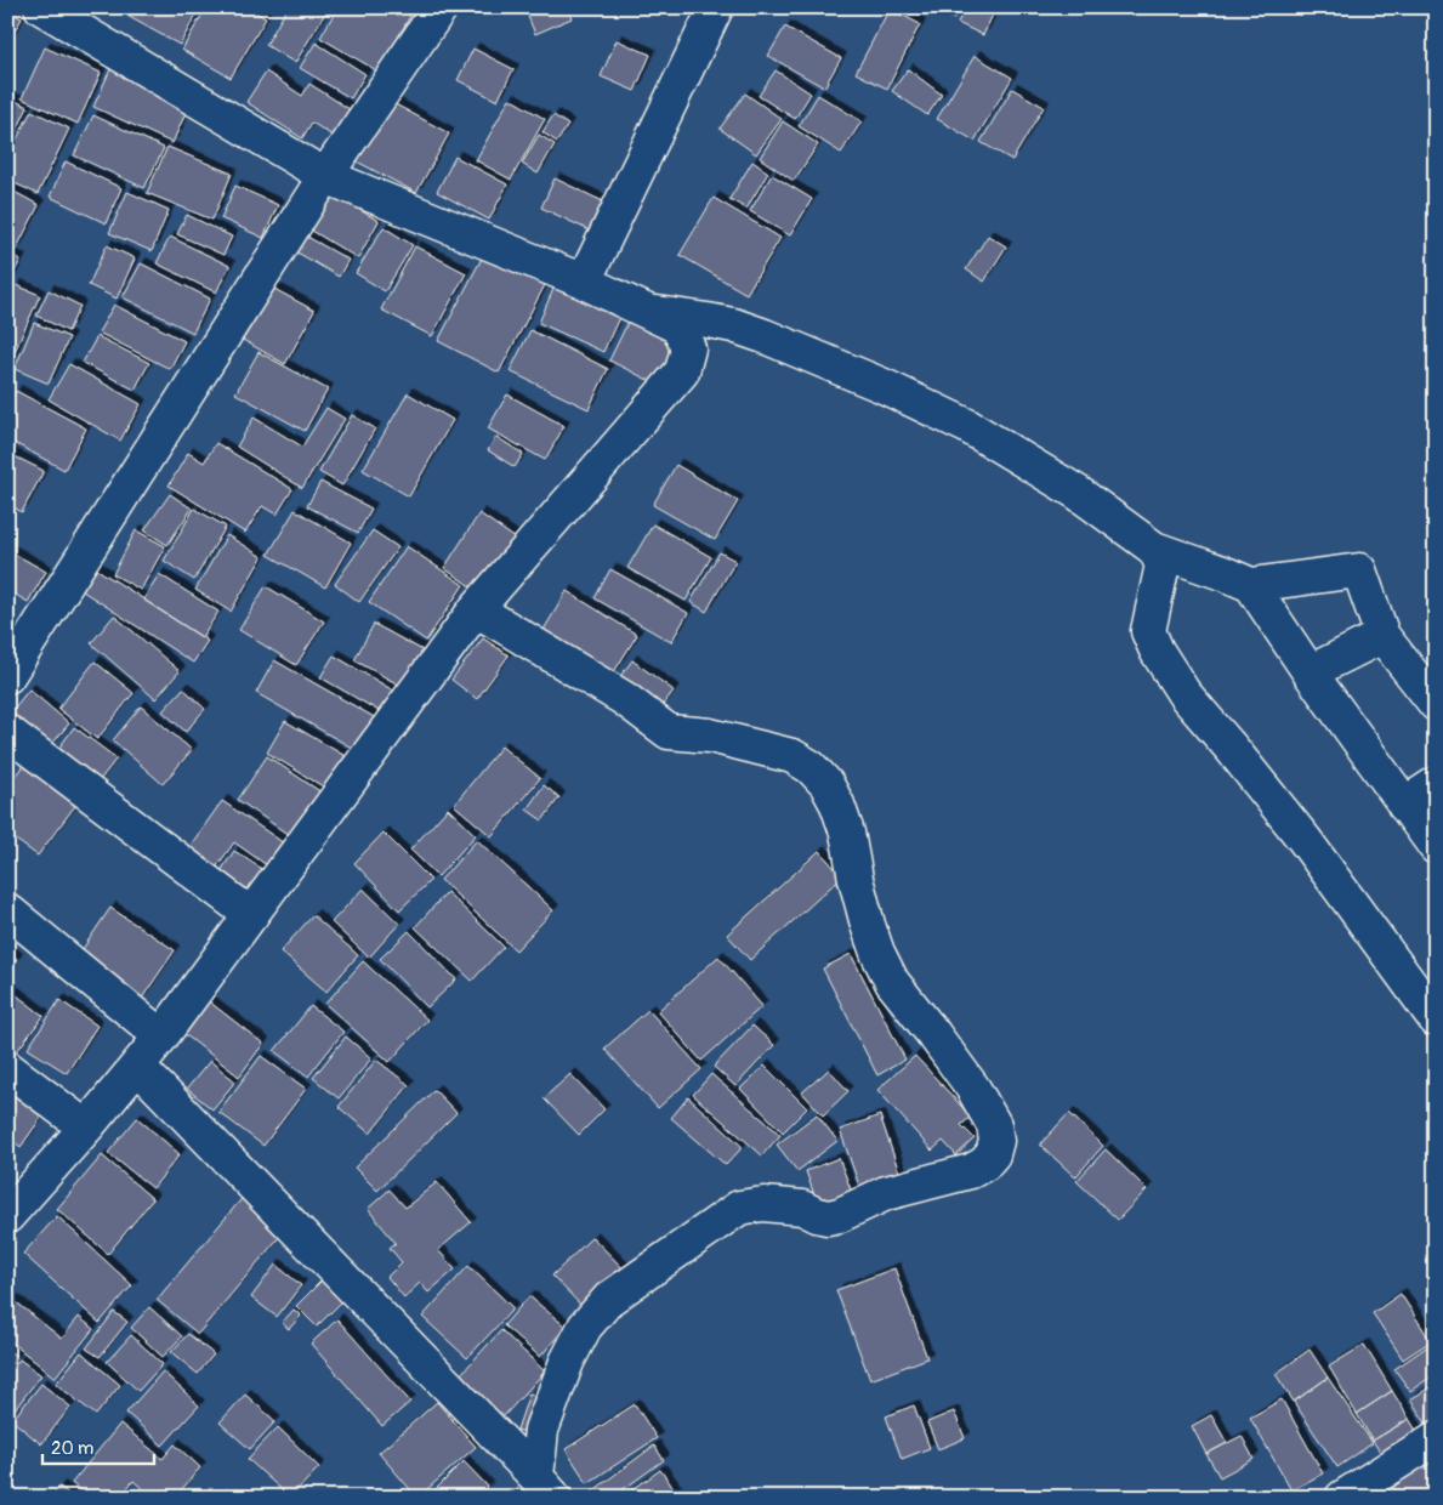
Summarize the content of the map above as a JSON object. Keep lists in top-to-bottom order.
{
  "scale_bar": "20 m"
}
